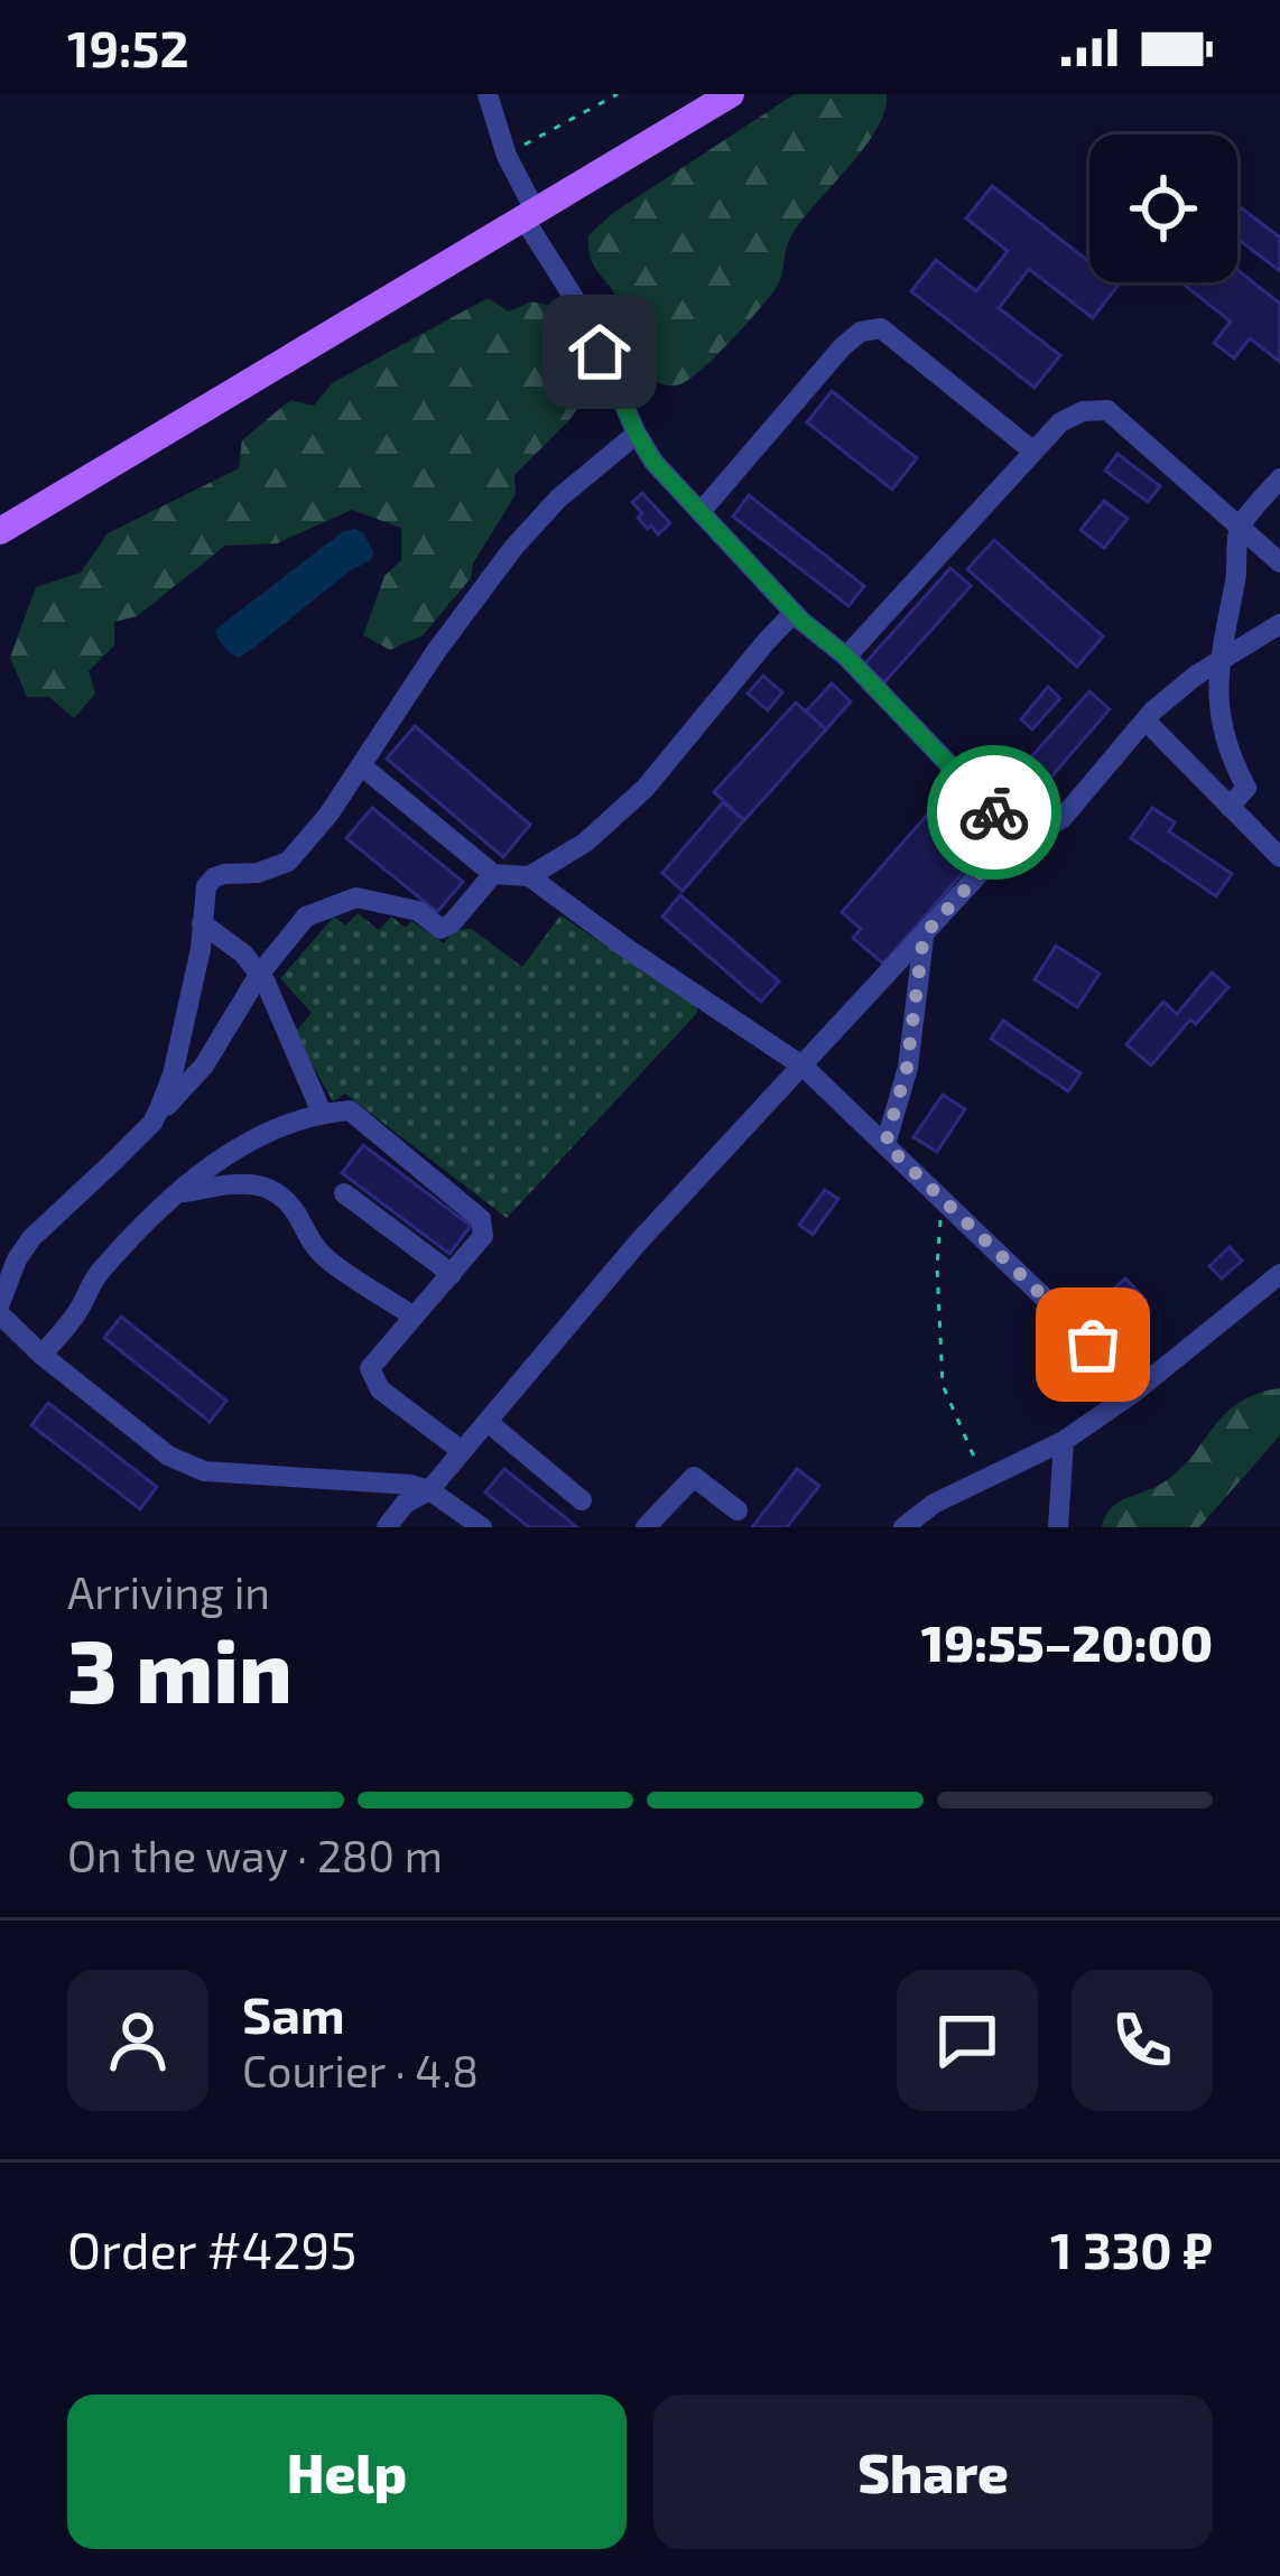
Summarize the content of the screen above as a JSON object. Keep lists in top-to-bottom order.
{
  "page": {
    "status": "19:52",
    "heading": ["3 min", "Arriving in", "19:55–20:00"],
    "panel": [
      "Sam",
      "Courier · 4.8",
      "Order #4295",
      "1 330 ₽"
    ],
    "bar": "On the way · 280 m",
    "buttons": ["Help", "Share"]
  }
}
